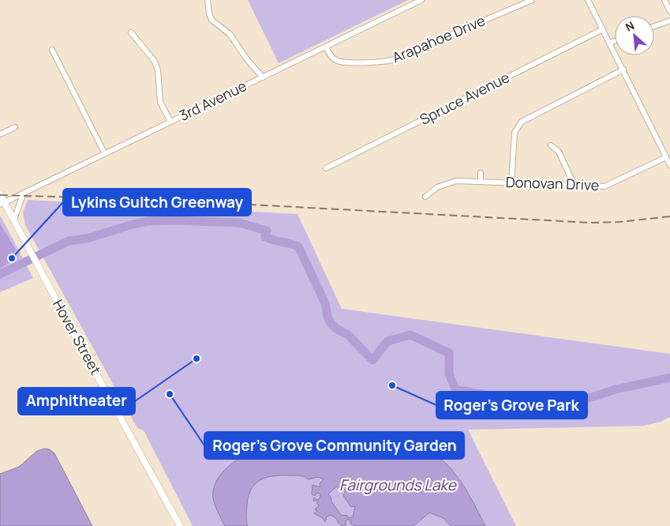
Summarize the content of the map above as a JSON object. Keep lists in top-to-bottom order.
{
  "streets": {
    "main road": ["Hover Street"],
    "street": [
      "Arapahoe Drive",
      "Spruce Avenue",
      "3rd Avenue",
      "Donovan Drive"
    ]
  },
  "crossings": [
    ["Arapahoe Drive", "3rd Avenue"],
    ["3rd Avenue", "Hover Street"]
  ],
  "water": ["Fairgrounds Lake"],
  "places": [
    "Lykins Gultch Greenway",
    "Amphitheater",
    "Roger's Grove Park",
    "Roger's Grove Community Garden"
  ],
  "north": "top left"
}
